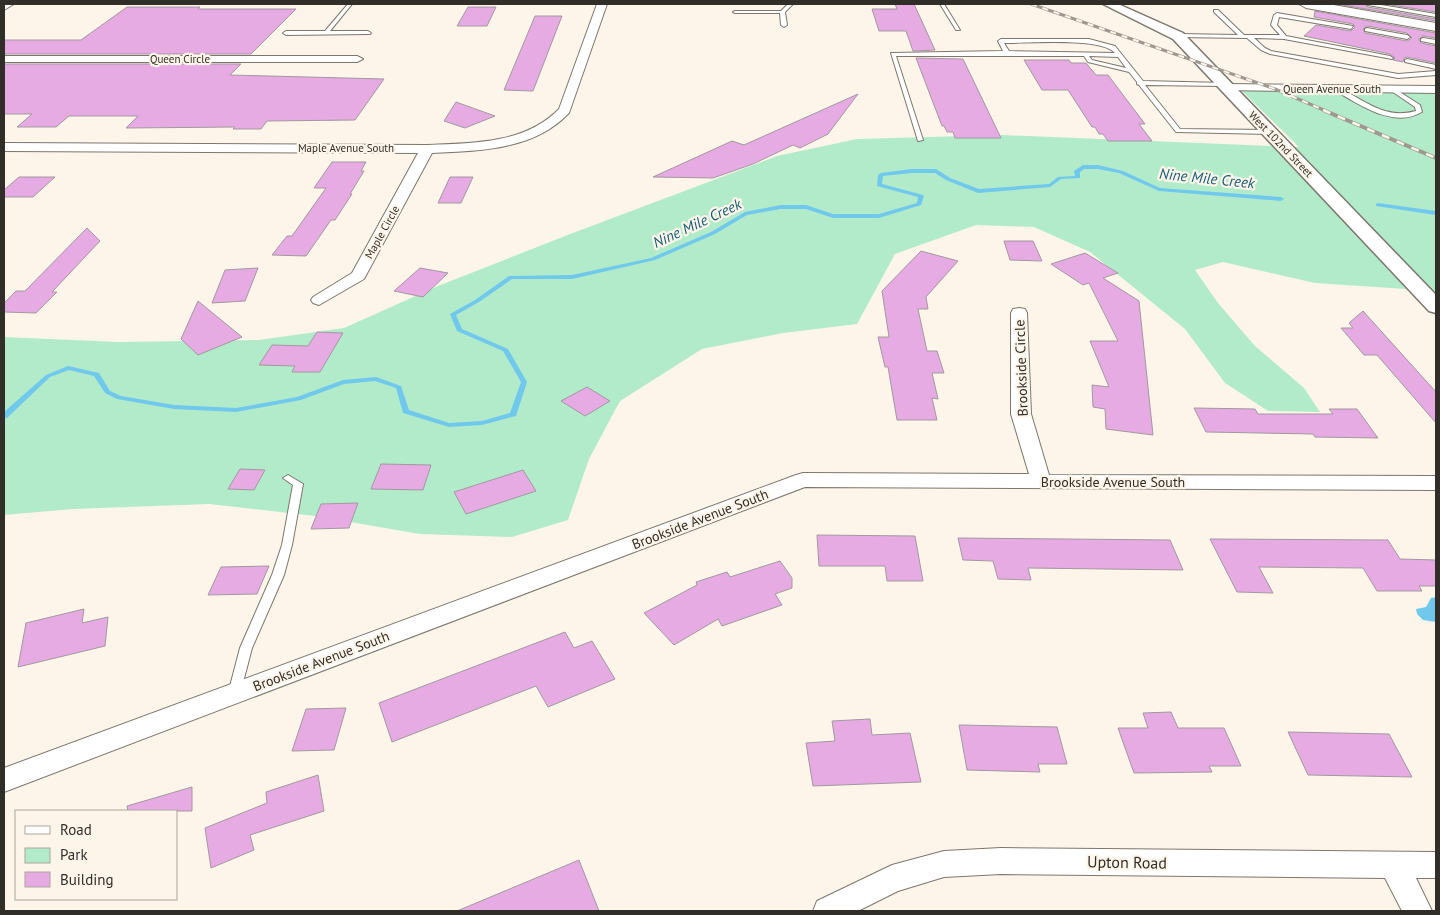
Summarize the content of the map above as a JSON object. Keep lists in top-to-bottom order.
{
  "streets": {
    "street": [
      "Queen Circle",
      "Queen Avenue South",
      "West 102nd Street",
      "Maple Avenue South",
      "Maple Circle",
      "Brookside Circle",
      "Brookside Avenue South",
      "Upton Road"
    ]
  },
  "crossings": [
    ["Queen Avenue South", "West 102nd Street"],
    ["Maple Avenue South", "Maple Circle"],
    ["Brookside Circle", "Brookside Avenue South"]
  ],
  "water": ["Nine Mile Creek"],
  "legend": ["Road", "Park", "Building"]
}
